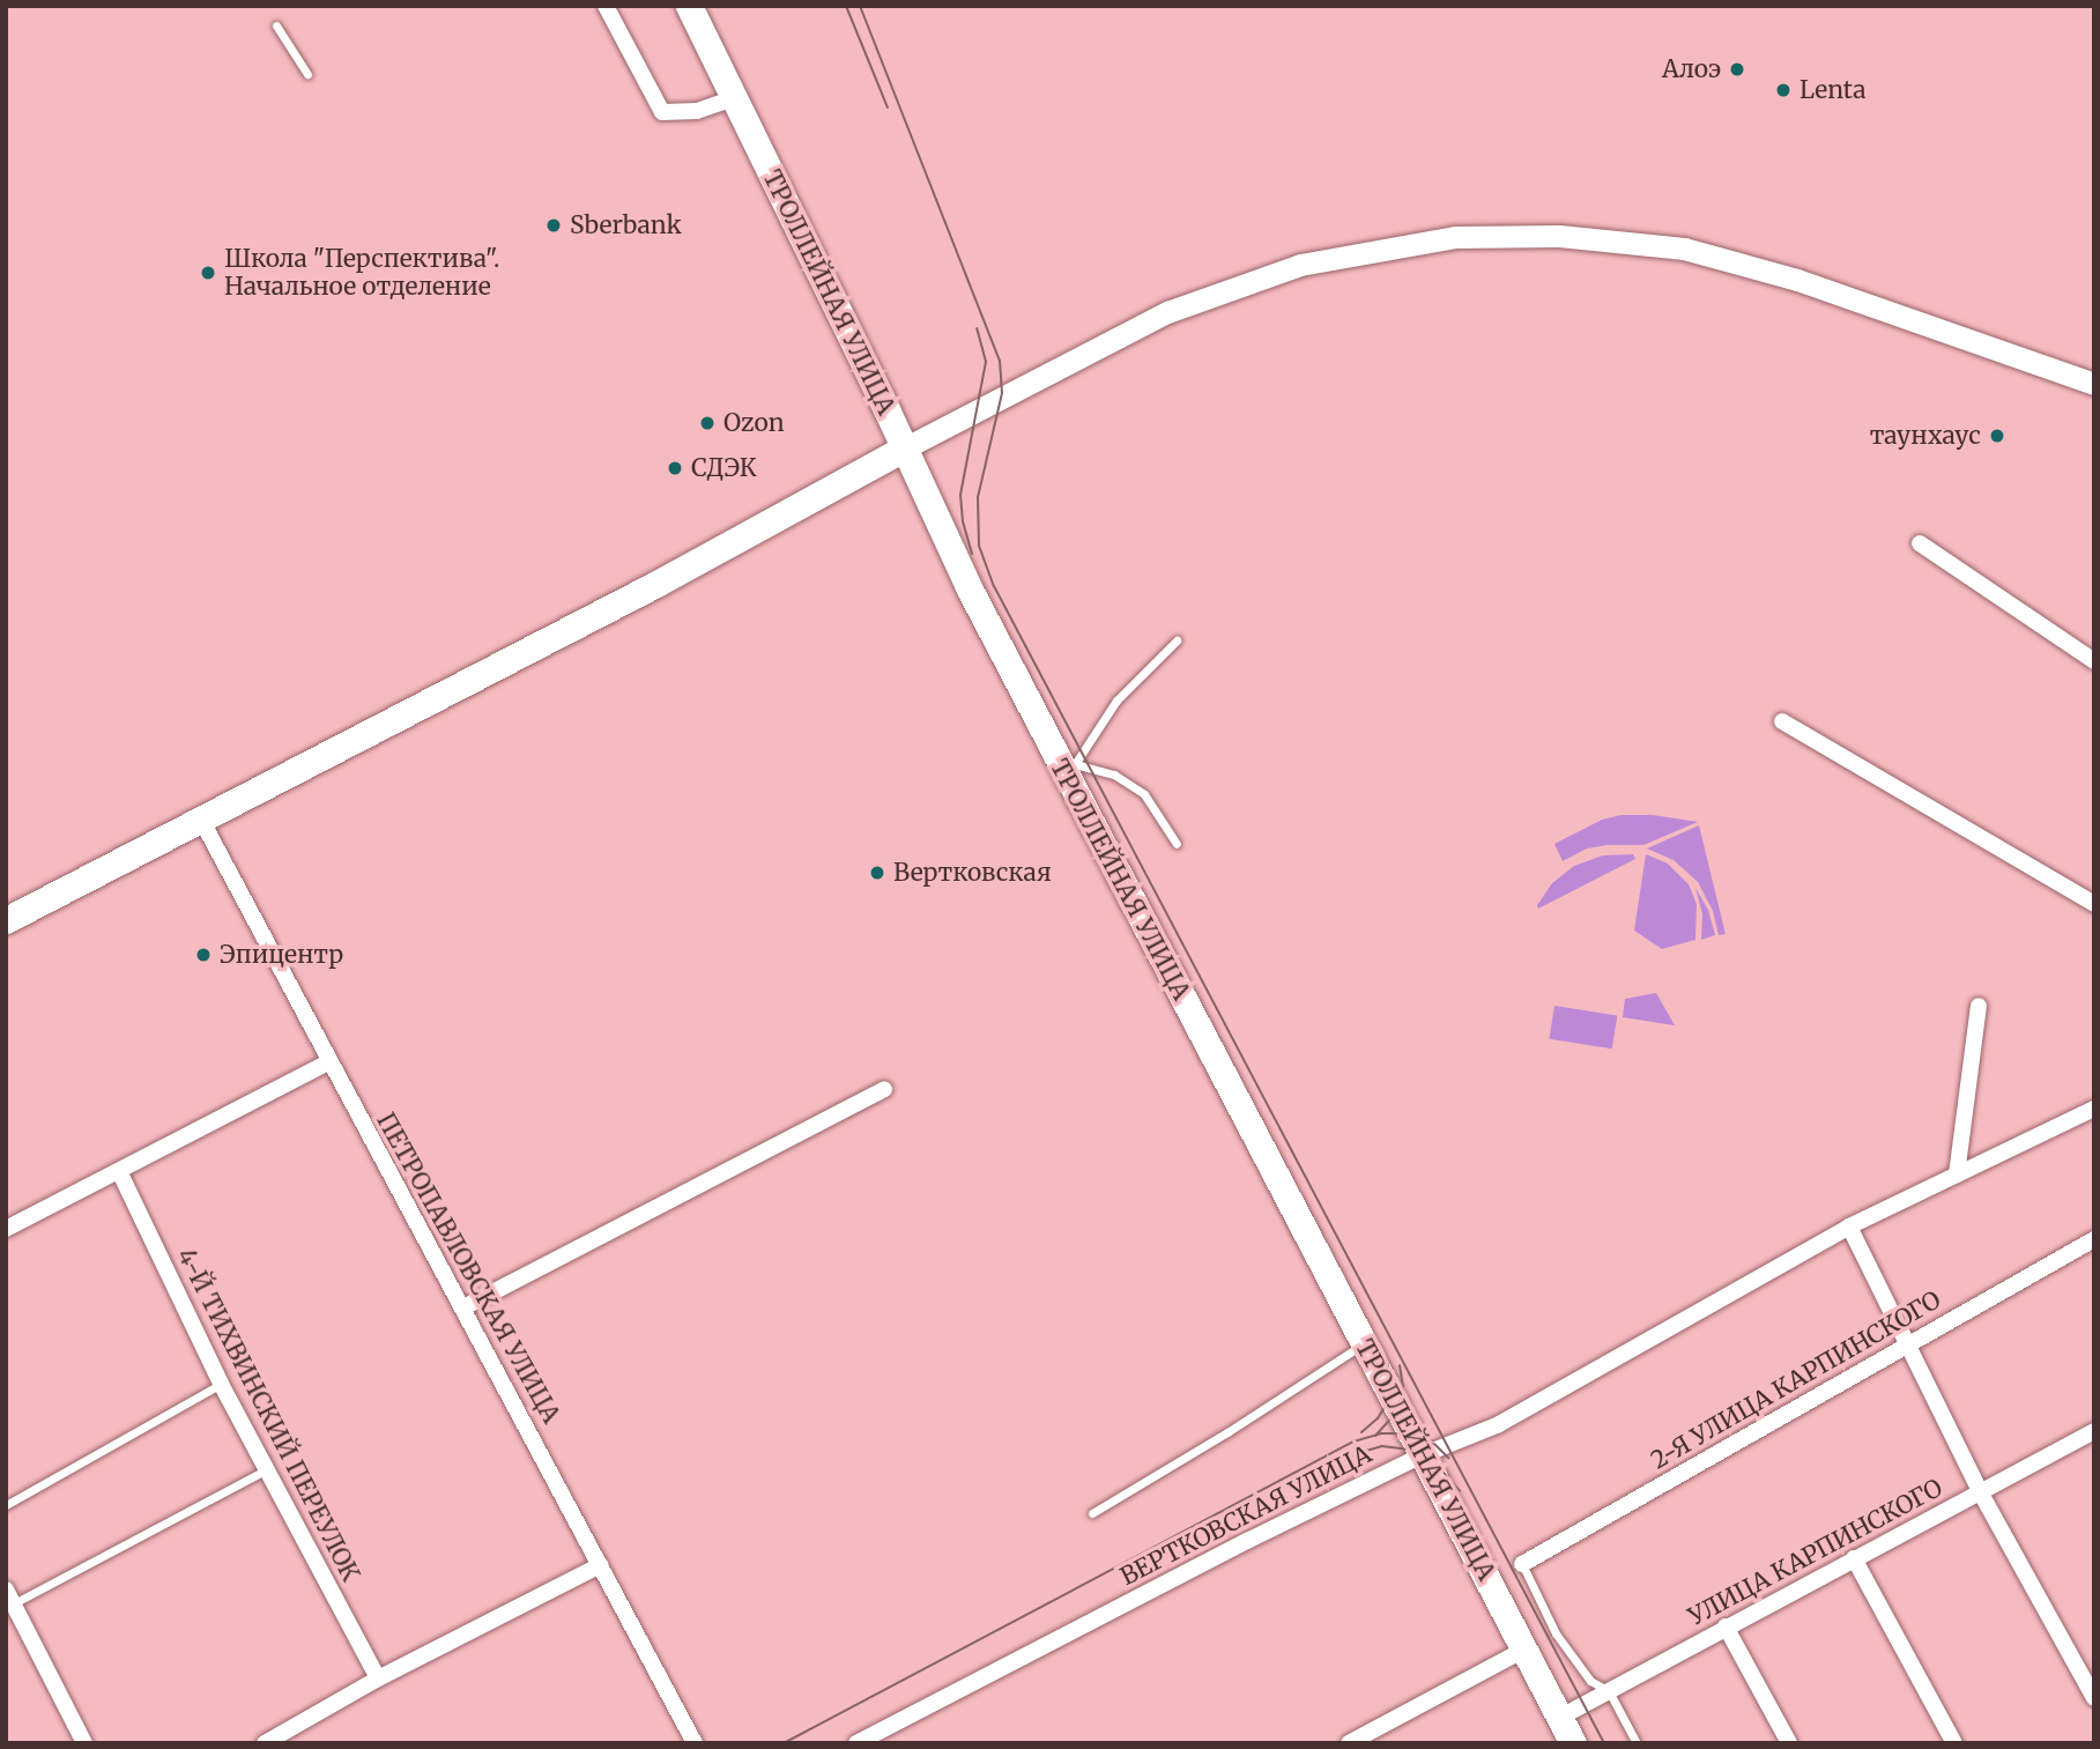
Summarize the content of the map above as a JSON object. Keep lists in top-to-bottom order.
{
  "streets": {
    "main road": ["ТРОЛЛЕЙНАЯ УЛИЦА"],
    "street": [
      "ПЕТРОПАВЛОВСКАЯ УЛИЦА",
      "2-Я УЛИЦА КАРПИНСКОГО",
      "4-Й ТИХВИНСКИЙ ПЕРЕУЛОК",
      "ВЕРТКОВСКАЯ УЛИЦА",
      "УЛИЦА КАРПИНСКОГО"
    ]
  },
  "crossings": [
    ["ТРОЛЛЕЙНАЯ УЛИЦА", "ВЕРТКОВСКАЯ УЛИЦА"],
    ["ТРОЛЛЕЙНАЯ УЛИЦА", "УЛИЦА КАРПИНСКОГО"]
  ],
  "places": [
    "Алоэ",
    "Lenta",
    "Sberbank",
    "Школа \"Перспектива\". Начальное отделение",
    "Ozon",
    "таунхаус",
    "СДЭК",
    "Вертковская",
    "Эпицентр"
  ]
}
